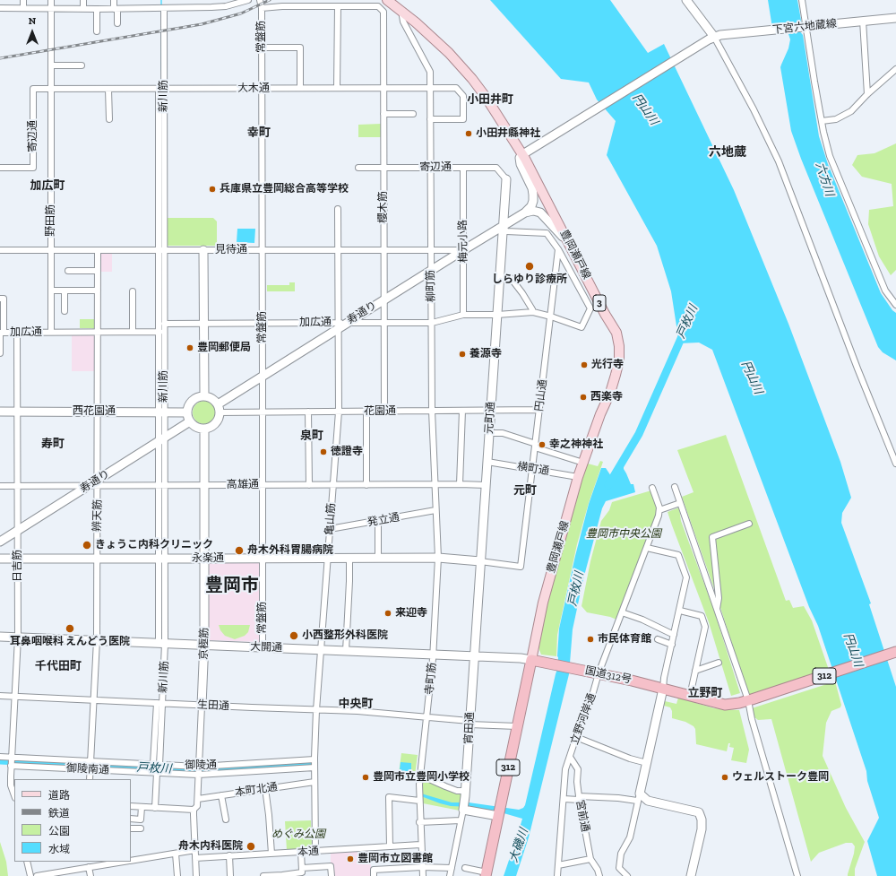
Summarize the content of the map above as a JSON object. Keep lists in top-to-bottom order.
{
  "streets": {
    "highway": ["国道312号", "312"],
    "main road": ["豊岡瀬戸線", "3"],
    "street": [
      "下宮六地蔵線",
      "常盤筋",
      "大木通",
      "新川筋",
      "寄辺通",
      "櫻木筋",
      "野田筋",
      "梅元小路",
      "見待通",
      "柳町筋",
      "寿通り",
      "加広通",
      "円山通",
      "西花園通",
      "花園通",
      "元町通",
      "横町通",
      "高雄通",
      "辨天筋",
      "亀山筋",
      "発立通",
      "永楽通",
      "日吉筋",
      "京極筋",
      "大開通",
      "寺町筋",
      "生田通",
      "立野河岸通",
      "宵田通",
      "御陵通",
      "御陵南通",
      "本町北通",
      "宮前通",
      "本通"
    ]
  },
  "crossings": [
    ["常盤筋", "大木通"],
    ["常盤筋", "見待通"],
    ["常盤筋", "寿通り"],
    ["常盤筋", "加広通"],
    ["常盤筋", "花園通"],
    ["常盤筋", "高雄通"],
    ["常盤筋", "永楽通"],
    ["常盤筋", "大開通"],
    ["大木通", "新川筋"],
    ["大木通", "寄辺通"],
    ["大木通", "櫻木筋"],
    ["大木通", "野田筋"],
    ["大木通", "柳町筋"],
    ["新川筋", "見待通"],
    ["新川筋", "寿通り"],
    ["新川筋", "加広通"],
    ["新川筋", "西花園通"],
    ["新川筋", "高雄通"],
    ["新川筋", "永楽通"],
    ["新川筋", "大開通"],
    ["新川筋", "生田通"],
    ["新川筋", "御陵通"],
    ["寄辺通", "櫻木筋"],
    ["寄辺通", "野田筋"],
    ["寄辺通", "梅元小路"],
    ["寄辺通", "柳町筋"],
    ["寄辺通", "元町通"],
    ["櫻木筋", "見待通"],
    ["櫻木筋", "寿通り"],
    ["櫻木筋", "加広通"],
    ["櫻木筋", "花園通"],
    ["野田筋", "見待通"],
    ["野田筋", "加広通"],
    ["梅元小路", "見待通"],
    ["梅元小路", "寿通り"],
    ["梅元小路", "加広通"],
    ["見待通", "柳町筋"],
    ["見待通", "寿通り"],
    ["見待通", "辨天筋"],
    ["見待通", "亀山筋"],
    ["豊岡瀬戸線", "柳町筋"],
    ["豊岡瀬戸線", "横町通"],
    ["豊岡瀬戸線", "大開通"],
    ["豊岡瀬戸線", "国道312号"],
    ["豊岡瀬戸線", "312"],
    ["柳町筋", "寿通り"],
    ["柳町筋", "加広通"],
    ["柳町筋", "花園通"],
    ["柳町筋", "高雄通"],
    ["柳町筋", "発立通"],
    ["柳町筋", "永楽通"],
    ["柳町筋", "寺町筋"],
    ["寿通り", "加広通"],
    ["寿通り", "西花園通"],
    ["寿通り", "花園通"],
    ["寿通り", "元町通"],
    ["寿通り", "高雄通"],
    ["寿通り", "辨天筋"],
    ["寿通り", "亀山筋"],
    ["寿通り", "日吉筋"],
    ["寿通り", "京極筋"],
    ["加広通", "円山通"],
    ["加広通", "元町通"],
    ["加広通", "辨天筋"],
    ["加広通", "亀山筋"],
    ["加広通", "日吉筋"],
    ["円山通", "花園通"],
    ["円山通", "元町通"],
    ["円山通", "横町通"],
    ["円山通", "永楽通"],
    ["西花園通", "花園通"],
    ["西花園通", "辨天筋"],
    ["西花園通", "日吉筋"],
    ["西花園通", "京極筋"],
    ["花園通", "元町通"],
    ["花園通", "亀山筋"],
    ["花園通", "京極筋"],
    ["元町通", "横町通"],
    ["元町通", "高雄通"],
    ["元町通", "永楽通"],
    ["元町通", "大開通"],
    ["元町通", "宵田通"],
    ["高雄通", "辨天筋"],
    ["高雄通", "亀山筋"],
    ["高雄通", "日吉筋"],
    ["高雄通", "京極筋"],
    ["辨天筋", "永楽通"],
    ["辨天筋", "大開通"],
    ["辨天筋", "生田通"],
    ["辨天筋", "御陵通"],
    ["辨天筋", "御陵南通"],
    ["亀山筋", "発立通"],
    ["亀山筋", "永楽通"],
    ["亀山筋", "大開通"],
    ["亀山筋", "生田通"],
    ["亀山筋", "御陵通"],
    ["亀山筋", "御陵南通"],
    ["亀山筋", "本町北通"],
    ["亀山筋", "本通"],
    ["永楽通", "日吉筋"],
    ["永楽通", "京極筋"],
    ["永楽通", "寺町筋"],
    ["日吉筋", "大開通"],
    ["日吉筋", "生田通"],
    ["日吉筋", "御陵通"],
    ["京極筋", "大開通"],
    ["京極筋", "生田通"],
    ["京極筋", "御陵通"],
    ["京極筋", "御陵南通"],
    ["京極筋", "本町北通"],
    ["京極筋", "本通"],
    ["大開通", "国道312号"],
    ["大開通", "312"],
    ["大開通", "寺町筋"],
    ["大開通", "宵田通"],
    ["国道312号", "312"],
    ["国道312号", "立野河岸通"],
    ["312", "生田通"],
    ["寺町筋", "生田通"],
    ["寺町筋", "本通"],
    ["生田通", "宵田通"],
    ["立野河岸通", "宮前通"],
    ["御陵通", "御陵南通"]
  ],
  "districts": [
    "小田井町",
    "幸町",
    "六地蔵",
    "加広町",
    "泉町",
    "寿町",
    "元町",
    "豊岡市",
    "千代田町",
    "立野町",
    "中央町"
  ],
  "water": [
    "円山川",
    "六方川",
    "戸枚川",
    "大磯川"
  ],
  "parks": ["豊岡市中央公園", "めぐみ公園"],
  "places": [
    "小田井縣神社",
    "兵庫県立豊岡総合高等学校",
    "しらゆり診療所",
    "豊岡郵便局",
    "養源寺",
    "光行寺",
    "西楽寺",
    "幸之神神社",
    "徳證寺",
    "きょうこ内科クリニック",
    "舟木外科胃腸病院",
    "来迎寺",
    "耳鼻咽喉科 えんどう医院",
    "小西整形外科医院",
    "市民体育館",
    "豊岡市立豊岡小学校",
    "ウェルストーク豊岡",
    "舟木内科医院",
    "豊岡市立図書館"
  ],
  "legend": [
    "道路",
    "鉄道",
    "公園",
    "水域"
  ],
  "north": "top"
}
